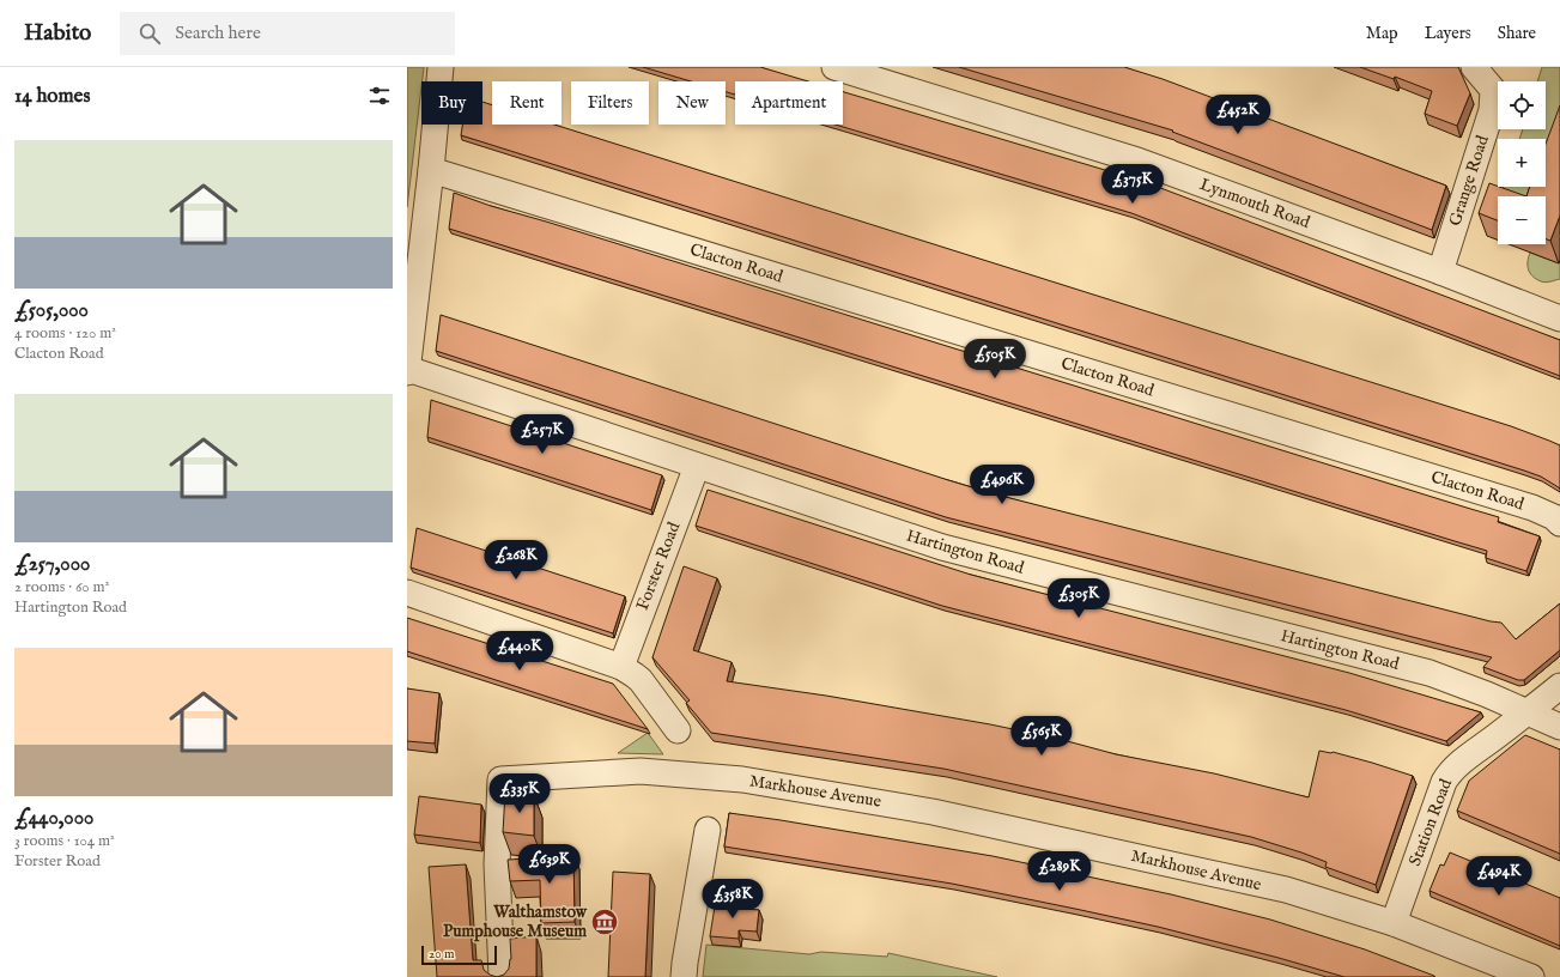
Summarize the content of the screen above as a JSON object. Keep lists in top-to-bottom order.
{
  "streets": {
    "street": [
      "Grange Road",
      "Lynmouth Road",
      "Clacton Road",
      "Hartington Road",
      "Forster Road",
      "Markhouse Avenue",
      "Station Road"
    ]
  },
  "crossings": [
    ["Grange Road", "Lynmouth Road"],
    ["Hartington Road", "Forster Road"],
    ["Hartington Road", "Station Road"],
    ["Markhouse Avenue", "Station Road"]
  ],
  "places": {
    "museum": ["Walthamstow Pumphouse Museum"]
  },
  "scale_bar": "20 m",
  "page": {
    "header": "Habito",
    "search": "Search here",
    "nav": ["Map", "Layers", "Share"],
    "heading": "14 homes",
    "map_buttons": ["+", "−"],
    "chip": [
      "Buy",
      "Rent",
      "Filters",
      "New",
      "Apartment"
    ],
    "price": [
      "£452K",
      "£375K",
      "£505K",
      "£257K",
      "£496K",
      "£268K",
      "£305K",
      "£440K",
      "£565K",
      "£335K",
      "£639K",
      "£289K",
      "£494K",
      "£358K"
    ],
    "list": [
      {
        "name": "£505,000",
        "note": "4 rooms · 120 m² · Clacton Road"
      },
      {
        "name": "£257,000",
        "note": "2 rooms · 60 m² · Hartington Road"
      },
      {
        "name": "£440,000",
        "note": "3 rooms · 104 m² · Forster Road"
      }
    ],
    "scale": "20 m"
  }
}
